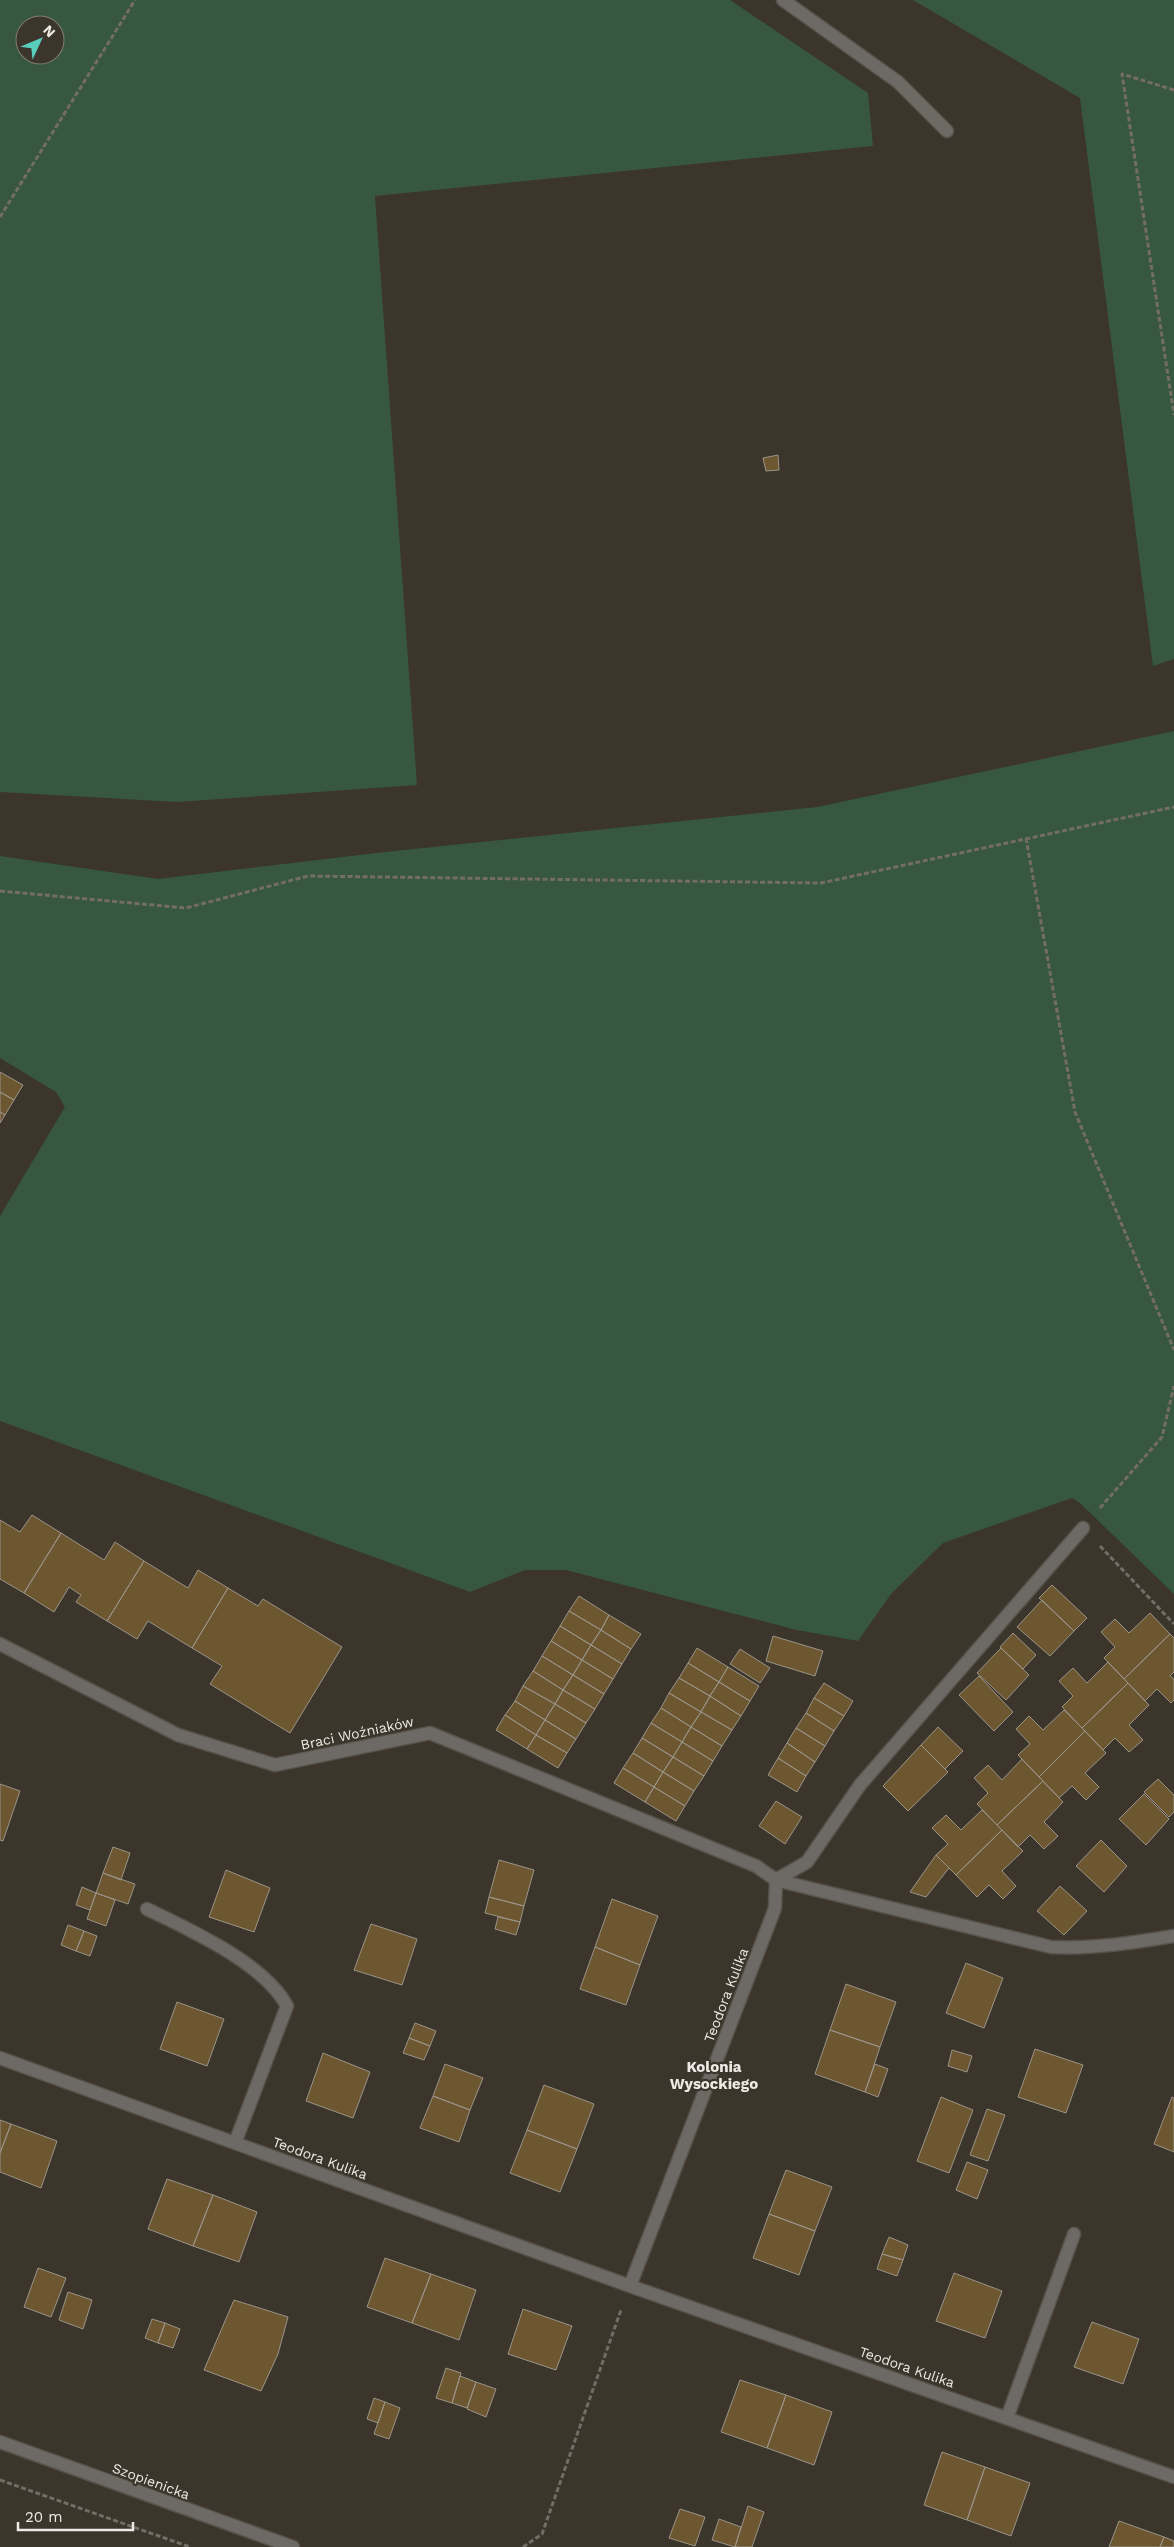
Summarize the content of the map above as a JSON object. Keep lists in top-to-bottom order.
{
  "streets": {
    "street": ["Braci Woźniaków", "Teodora Kulika", "Szopienicka"]
  },
  "crossings": [
    ["Braci Woźniaków", "Teodora Kulika"]
  ],
  "districts": ["Kolonia Wysockiego"],
  "scale_bar": "20 m",
  "north": "top right"
}
